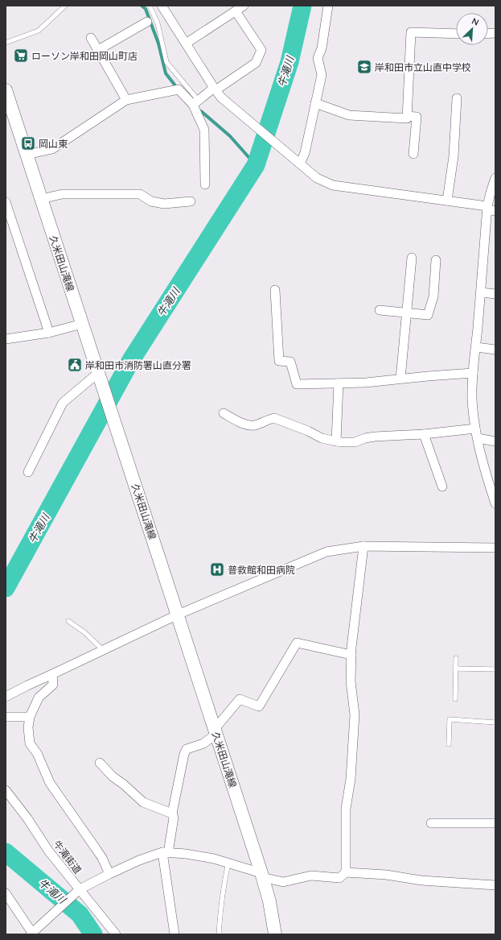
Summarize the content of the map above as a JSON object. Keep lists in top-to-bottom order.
{
  "streets": {
    "street": ["久米田山滝線", "牛滝街道"]
  },
  "water": ["牛滝川"],
  "places": {
    "supermarket": ["ローソン岸和田岡山町店"],
    "school or university": ["岸和田市立山直中学校"],
    "bus stop": ["岡山東"],
    "public building": ["岸和田市消防署山直分署"],
    "hospital": ["普救館和田病院"]
  },
  "north": "top right"
}
